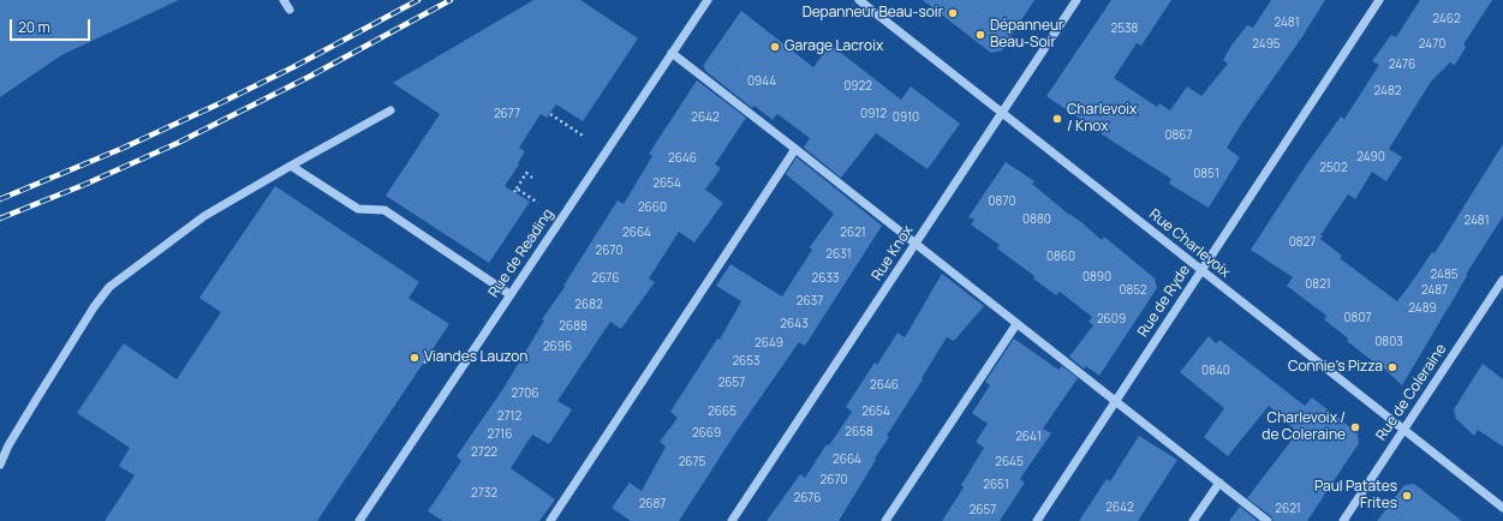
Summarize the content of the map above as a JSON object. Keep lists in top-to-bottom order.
{
  "streets": {
    "street": [
      "Rue Charlevoix",
      "Rue de Reading",
      "Rue Knox",
      "Rue de Ryde",
      "Rue de Coleraine"
    ]
  },
  "crossings": [
    ["Rue Charlevoix", "Rue Knox"],
    ["Rue Charlevoix", "Rue de Ryde"],
    ["Rue Charlevoix", "Rue de Coleraine"]
  ],
  "places": [
    "Depanneur Beau-soir",
    "Dépanneur Beau-Soir",
    "Garage Lacroix",
    "Charlevoix / Knox",
    "Viandes Lauzon",
    "Connie's Pizza",
    "Charlevoix / de Coleraine",
    "Paul Patates Frites"
  ],
  "house_numbers": [
    "2462",
    "2481",
    "2538",
    "2495",
    "2470",
    "2476",
    "0944",
    "0922",
    "2482",
    "2677",
    "0912",
    "2642",
    "0910",
    "0867",
    "2490",
    "2646",
    "2502",
    "0851",
    "2654",
    "0870",
    "2660",
    "0880",
    "2481",
    "2664",
    "2621",
    "0827",
    "2670",
    "2631",
    "0860",
    "2485",
    "0890",
    "2676",
    "2633",
    "0821",
    "0852",
    "2487",
    "2637",
    "2682",
    "2489",
    "0807",
    "2609",
    "2643",
    "2688",
    "0803",
    "2649",
    "2696",
    "2653",
    "0840",
    "2657",
    "2646",
    "2706",
    "2665",
    "2654",
    "2712",
    "2658",
    "2669",
    "2716",
    "2641",
    "2722",
    "2664",
    "2675",
    "2645",
    "2670",
    "2651",
    "2732",
    "2676",
    "2687",
    "2642",
    "2621",
    "2657"
  ],
  "scale_bar": "20 m"
}
